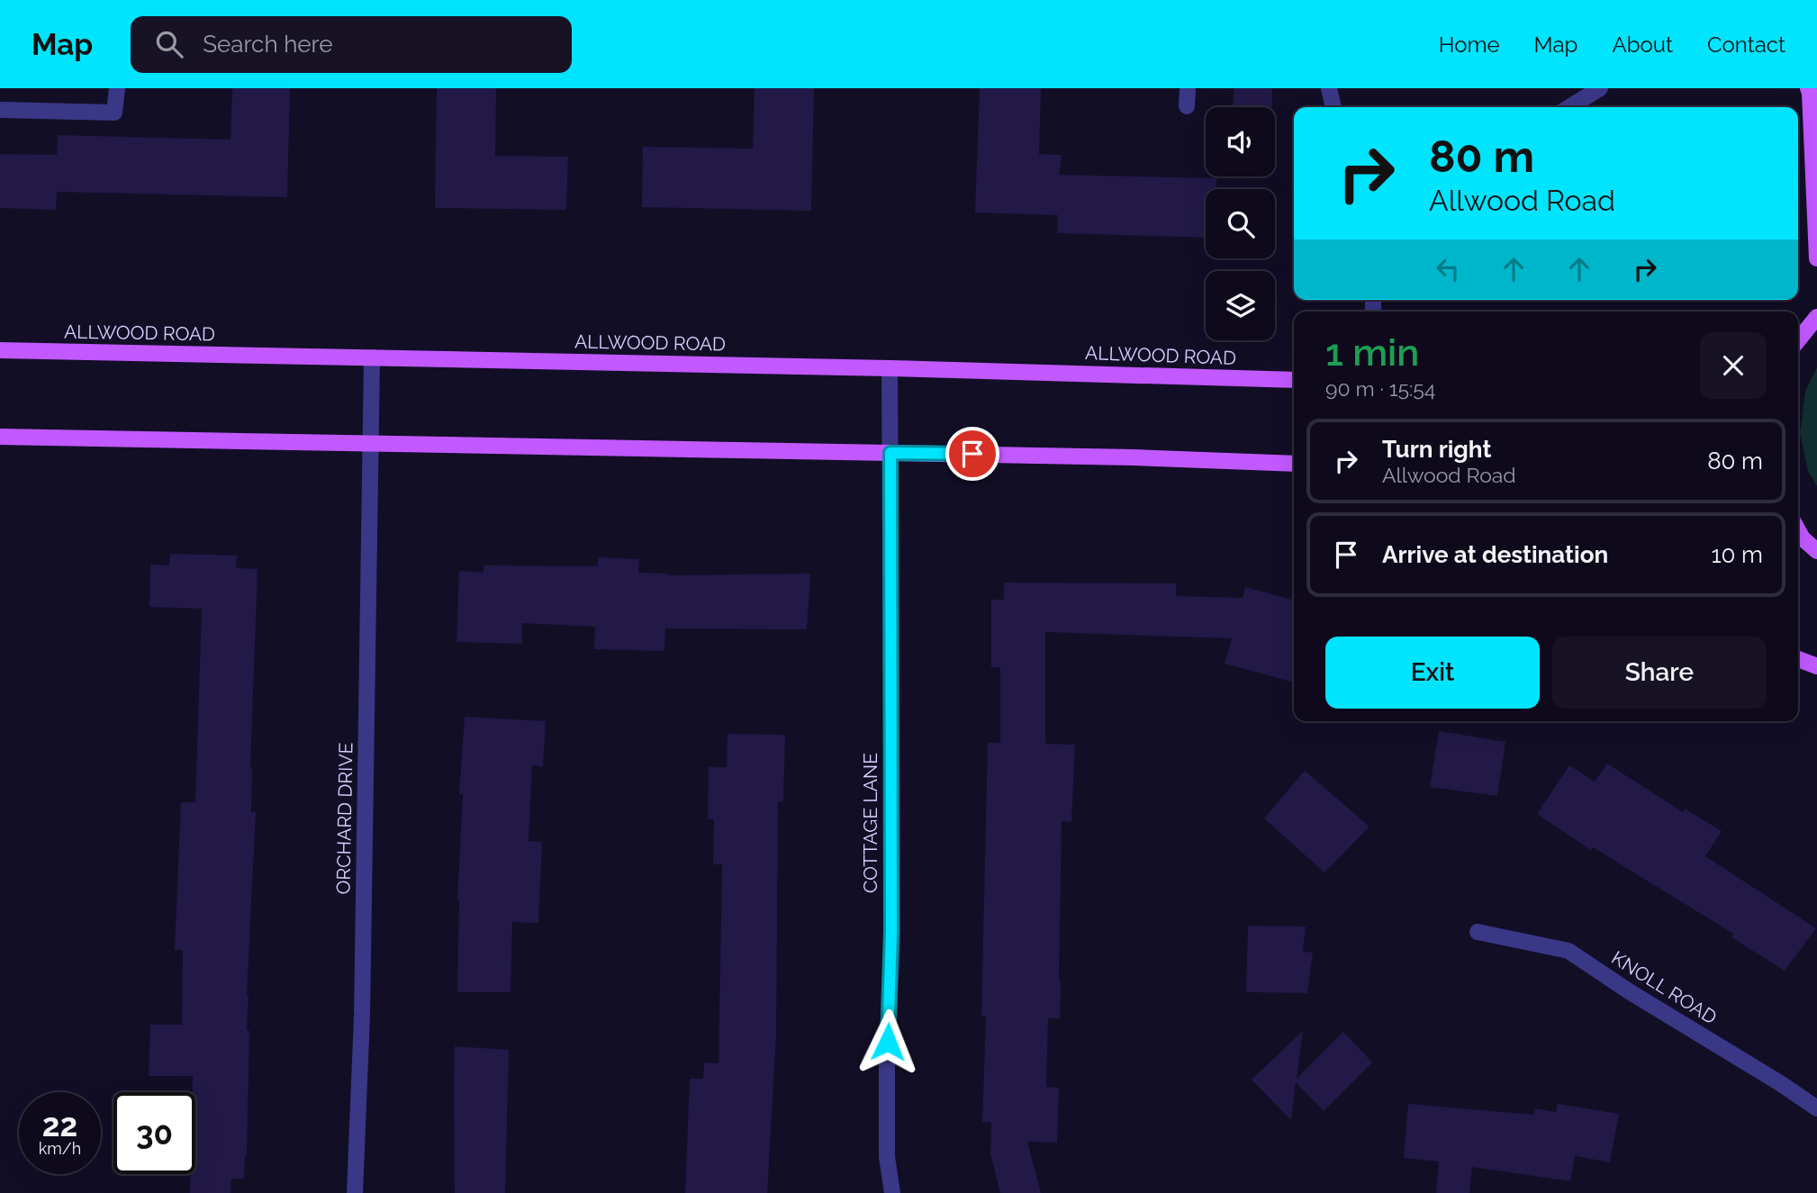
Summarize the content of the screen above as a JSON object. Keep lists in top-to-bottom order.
{
  "streets": {
    "main road": ["ALLWOOD ROAD"],
    "street": ["ORCHARD DRIVE", "COTTAGE LANE", "KNOLL ROAD"]
  },
  "crossings": [
    ["ALLWOOD ROAD", "ORCHARD DRIVE"],
    ["ALLWOOD ROAD", "COTTAGE LANE"]
  ],
  "page": {
    "header": "Map",
    "search": "Search here",
    "nav": [
      "Home",
      "Map",
      "About",
      "Contact"
    ],
    "turn": ["80 m", "Allwood Road"],
    "heading": ["1 min", "90 m · 15:54"],
    "list": [
      {
        "name": "Turn right",
        "note": "Allwood Road",
        "value": "80 m"
      },
      {
        "name": "Arrive at destination",
        "value": "10 m"
      }
    ],
    "buttons": ["Exit", "Share"],
    "speed": "22 km/h",
    "limit": "30"
  }
}
